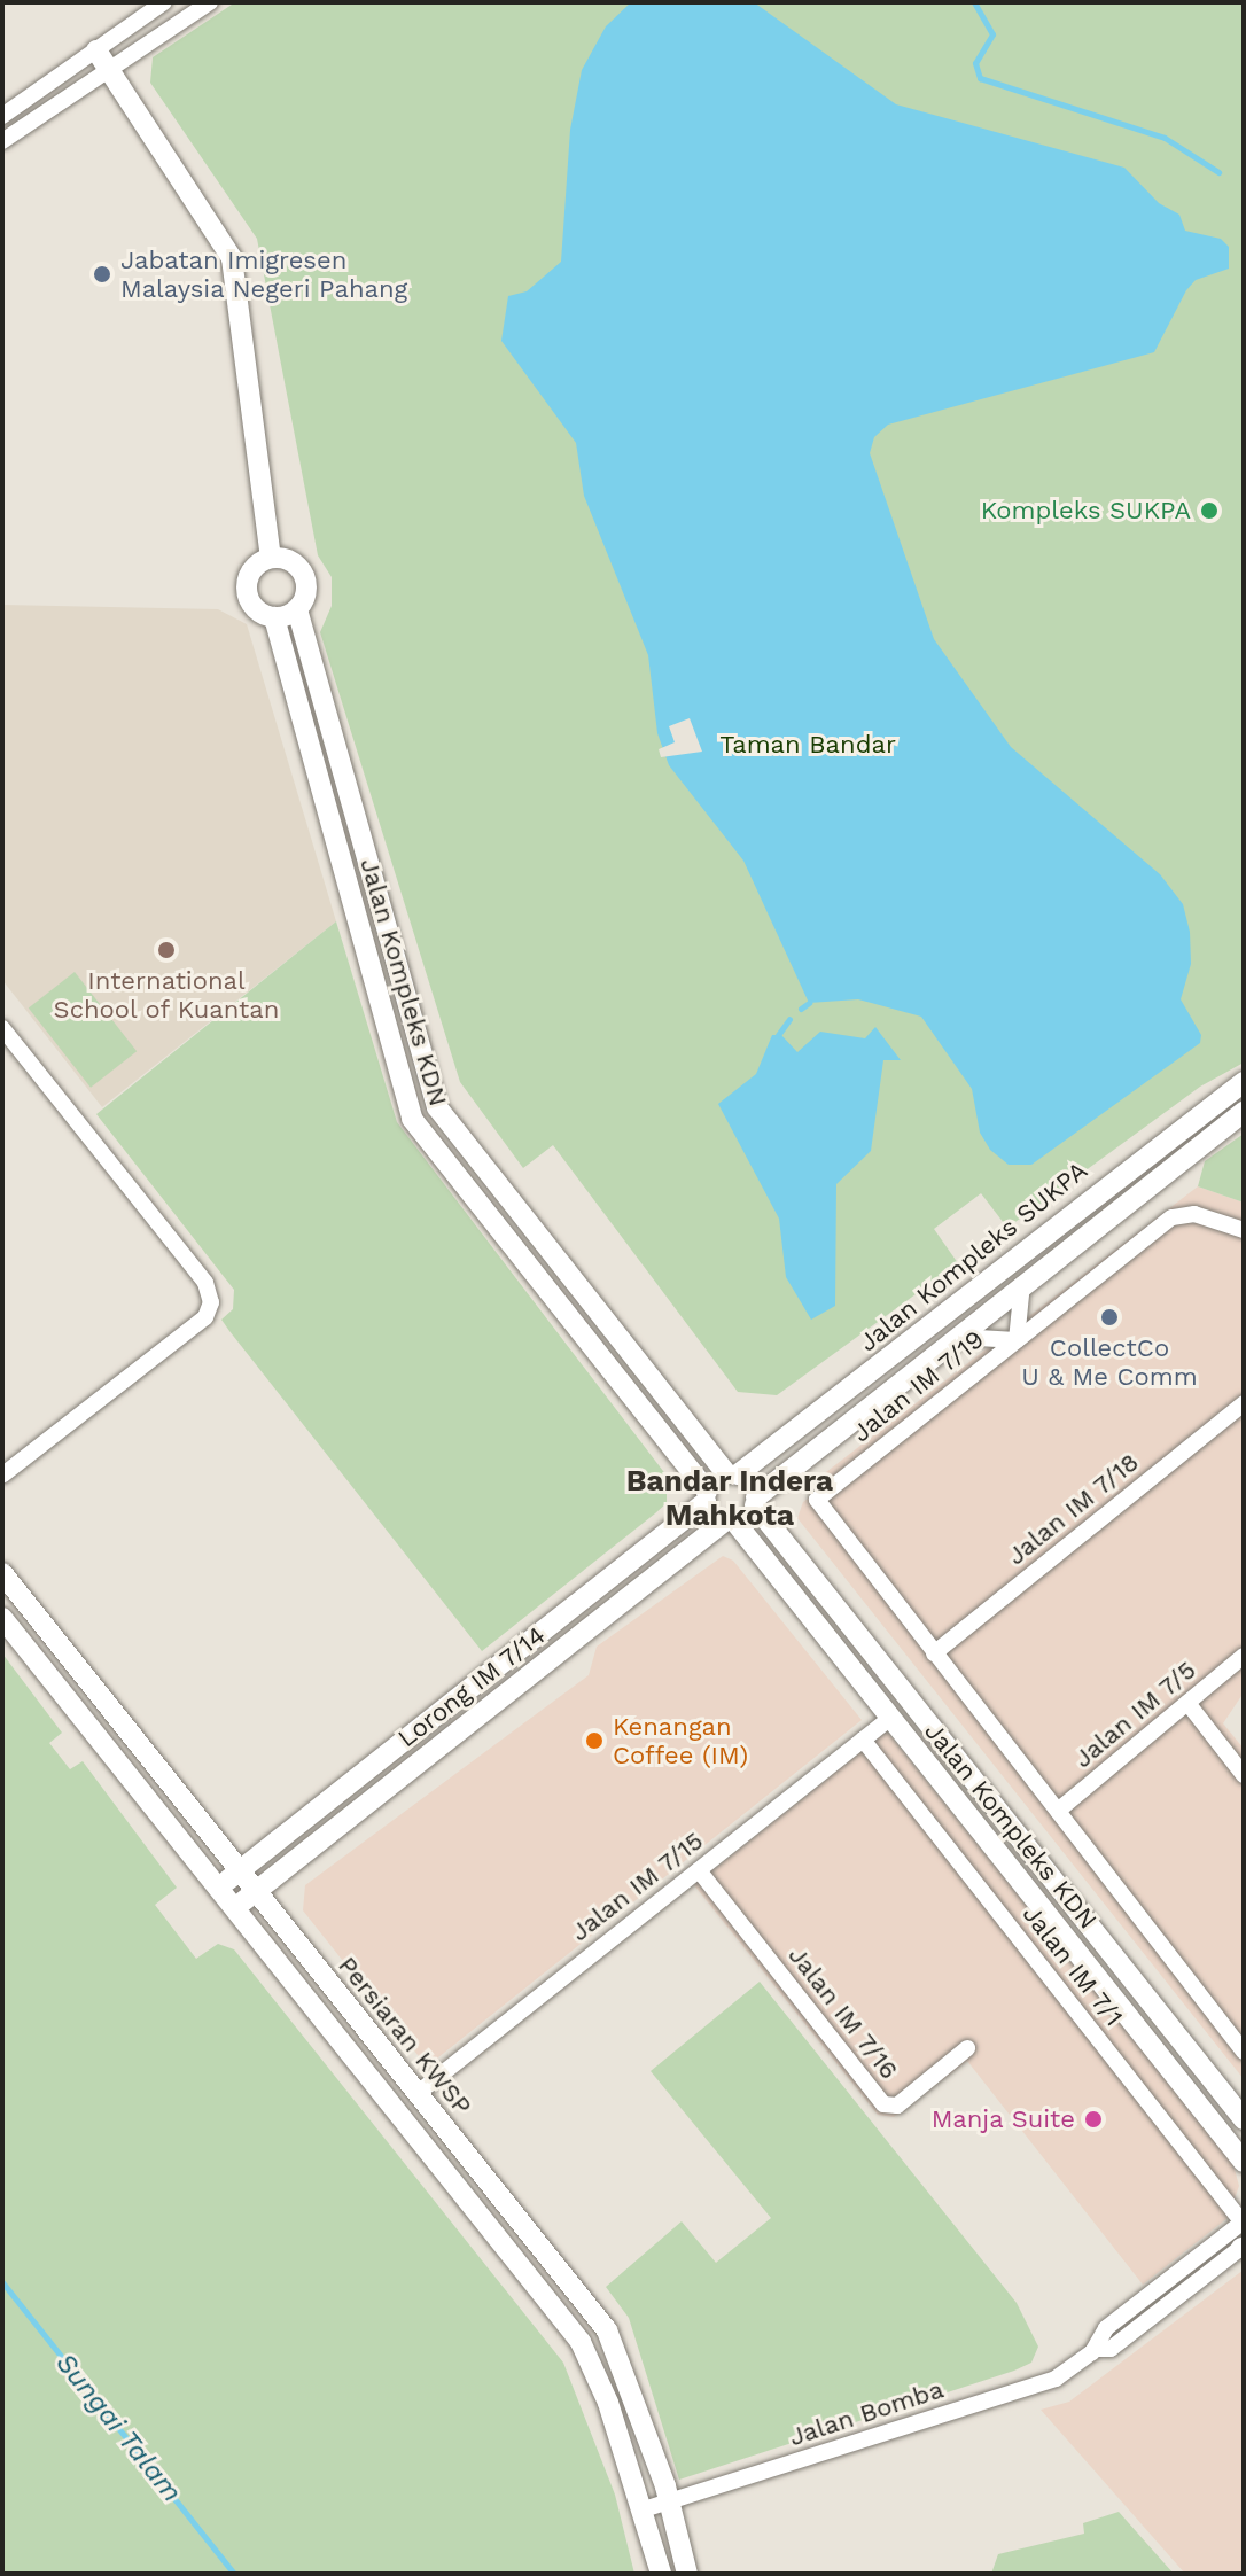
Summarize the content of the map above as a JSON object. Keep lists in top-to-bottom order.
{
  "streets": {
    "street": [
      "Jalan Kompleks KDN",
      "Jalan Kompleks SUKPA",
      "Jalan IM 7/19",
      "Jalan IM 7/18",
      "Lorong IM 7/14",
      "Jalan IM 7/5",
      "Jalan IM 7/15",
      "Jalan IM 7/1",
      "Jalan IM 7/16",
      "Persiaran KWSP",
      "Jalan Bomba"
    ]
  },
  "crossings": [
    ["Jalan Kompleks KDN", "Jalan Kompleks SUKPA"],
    ["Jalan Kompleks KDN", "Lorong IM 7/14"],
    ["Jalan Kompleks KDN", "Jalan IM 7/15"],
    ["Jalan Kompleks SUKPA", "Lorong IM 7/14"],
    ["Jalan IM 7/19", "Jalan IM 7/18"],
    ["Jalan IM 7/19", "Jalan IM 7/5"],
    ["Lorong IM 7/14", "Persiaran KWSP"],
    ["Jalan IM 7/15", "Jalan IM 7/1"],
    ["Jalan IM 7/15", "Jalan IM 7/16"],
    ["Jalan IM 7/15", "Persiaran KWSP"],
    ["Jalan IM 7/1", "Jalan Bomba"],
    ["Persiaran KWSP", "Jalan Bomba"]
  ],
  "districts": ["Bandar Indera Mahkota"],
  "water": ["Sungai Talam"],
  "parks": ["Taman Bandar"],
  "places": [
    "Jabatan Imigresen Malaysia Negeri Pahang",
    "Kompleks SUKPA",
    "International School of Kuantan",
    "CollectCo U & Me Comm",
    "Kenangan Coffee (IM)",
    "Manja Suite"
  ]
}
